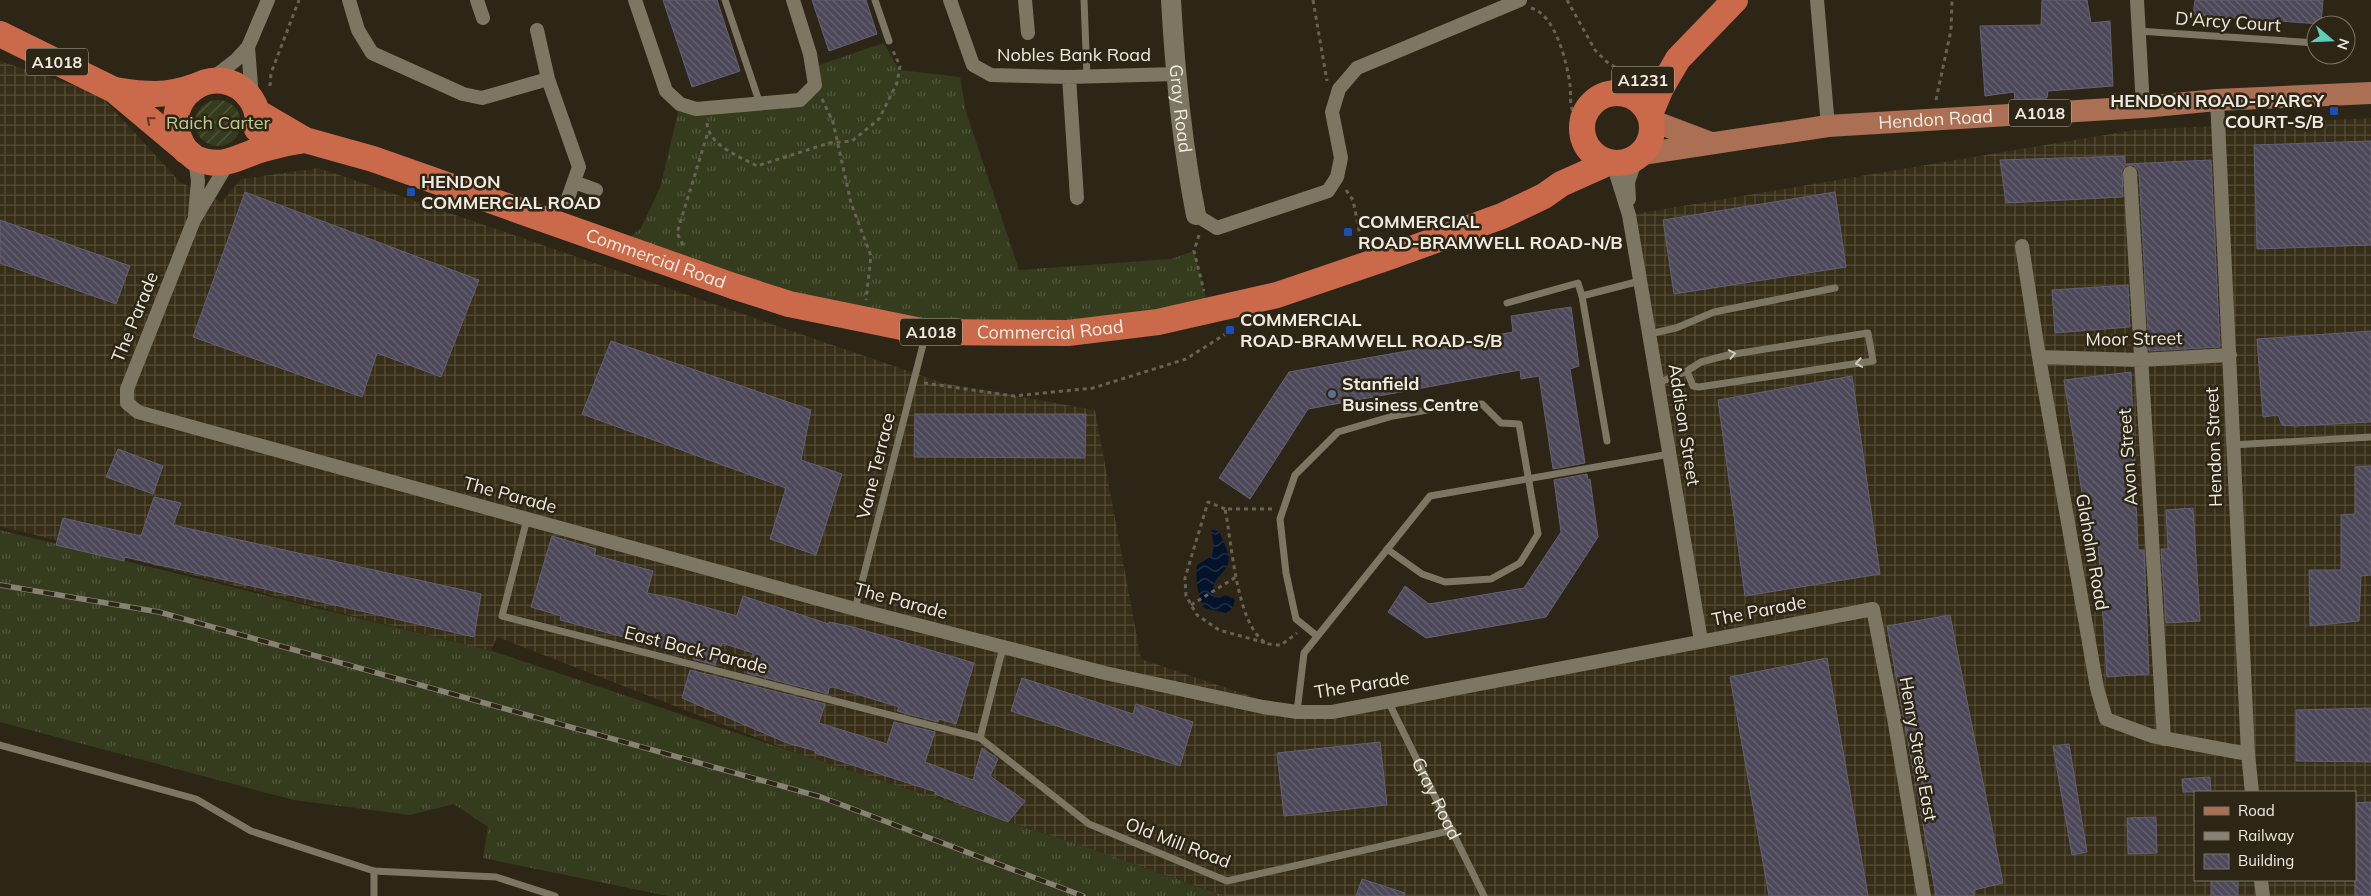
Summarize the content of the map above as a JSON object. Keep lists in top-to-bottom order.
{
  "streets": {
    "highway": ["A1018", "A1231", "Commercial Road"],
    "main road": ["Hendon Road"],
    "street": [
      "Nobles Bank Road",
      "Gray Road",
      "The Parade",
      "Moor Street",
      "Addison Street",
      "Hendon Street",
      "Avon Street",
      "Glaholm Road",
      "Henry Street East"
    ],
    "lane": [
      "D'Arcy Court",
      "Vane Terrace",
      "East Back Parade",
      "Old Mill Road"
    ]
  },
  "crossings": [
    ["Nobles Bank Road", "Gray Road"],
    ["A1231", "Hendon Road"],
    ["A1231", "Commercial Road"],
    ["Gray Road", "The Parade"],
    ["Gray Road", "Old Mill Road"],
    ["Hendon Road", "Commercial Road"],
    ["Hendon Road", "Hendon Street"],
    ["Commercial Road", "The Parade"],
    ["Commercial Road", "Vane Terrace"],
    ["The Parade", "Addison Street"],
    ["The Parade", "Vane Terrace"],
    ["The Parade", "East Back Parade"],
    ["The Parade", "Henry Street East"],
    ["Moor Street", "Hendon Street"],
    ["Moor Street", "Avon Street"],
    ["Moor Street", "Glaholm Road"],
    ["Hendon Street", "Glaholm Road"],
    ["Avon Street", "Glaholm Road"],
    ["East Back Parade", "Old Mill Road"]
  ],
  "parks": ["Raich Carter"],
  "places": {
    "transit": [
      "HENDON ROAD-D'ARCY COURT-S/B",
      "HENDON COMMERCIAL ROAD",
      "COMMERCIAL ROAD-BRAMWELL ROAD-N/B",
      "COMMERCIAL ROAD-BRAMWELL ROAD-S/B"
    ],
    "other": ["Stanfield Business Centre"]
  },
  "legend": ["Road", "Railway", "Building"],
  "north": "right"
}
